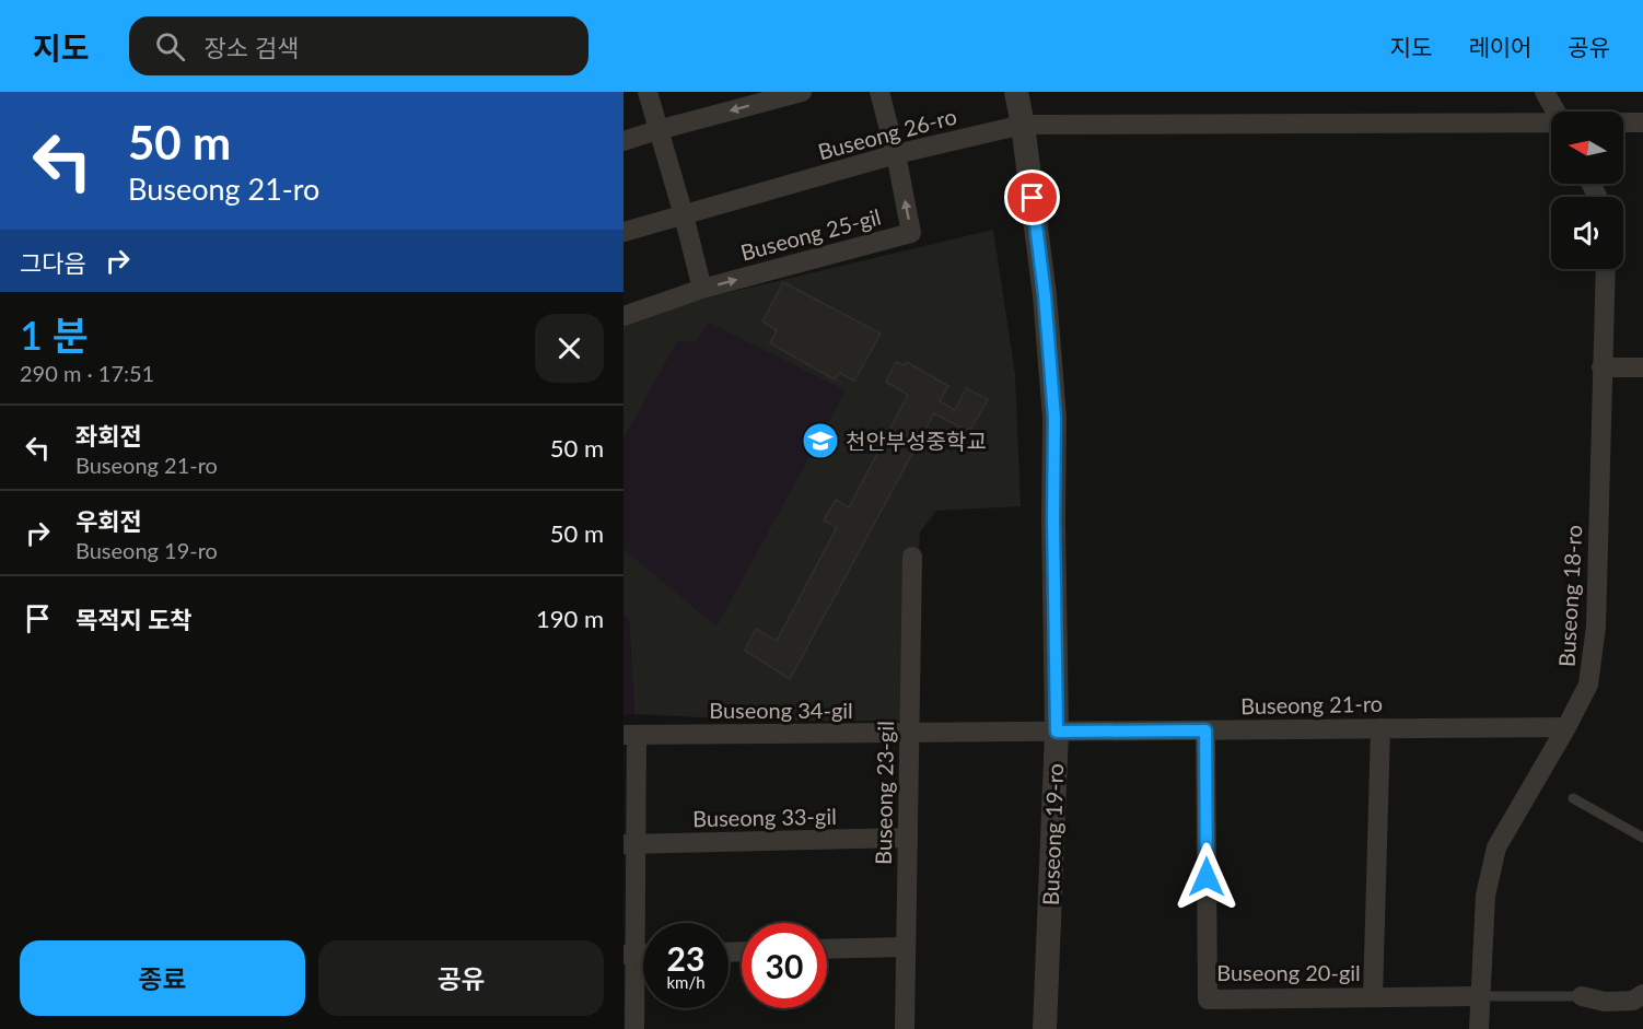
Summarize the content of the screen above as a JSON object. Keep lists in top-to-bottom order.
{
  "streets": {
    "street": [
      "Buseong 26-ro",
      "Buseong 25-gil",
      "Buseong 18-ro",
      "Buseong 21-ro",
      "Buseong 34-gil",
      "Buseong 23-gil",
      "Buseong 33-gil",
      "Buseong 19-ro",
      "Buseong 20-gil"
    ]
  },
  "crossings": [
    ["Buseong 26-ro", "Buseong 25-gil"],
    ["Buseong 26-ro", "Buseong 19-ro"],
    ["Buseong 18-ro", "Buseong 21-ro"],
    ["Buseong 18-ro", "Buseong 20-gil"],
    ["Buseong 21-ro", "Buseong 34-gil"],
    ["Buseong 21-ro", "Buseong 19-ro"],
    ["Buseong 21-ro", "Buseong 20-gil"],
    ["Buseong 34-gil", "Buseong 23-gil"],
    ["Buseong 34-gil", "Buseong 19-ro"],
    ["Buseong 23-gil", "Buseong 33-gil"]
  ],
  "places": {
    "school or university": ["천안부성중학교"]
  },
  "north": "left",
  "page": {
    "header": "지도",
    "search": "장소 검색",
    "nav": ["지도", "레이어", "공유"],
    "turn": ["50 m", "Buseong 21-ro"],
    "then": "그다음",
    "heading": ["1 분", "290 m · 17:51"],
    "list": [
      {
        "name": "좌회전",
        "note": "Buseong 21-ro",
        "value": "50 m"
      },
      {
        "name": "우회전",
        "note": "Buseong 19-ro",
        "value": "50 m"
      },
      {
        "name": "목적지 도착",
        "value": "190 m"
      }
    ],
    "speed": "23 km/h",
    "limit": "30",
    "buttons": ["종료", "공유"]
  }
}
